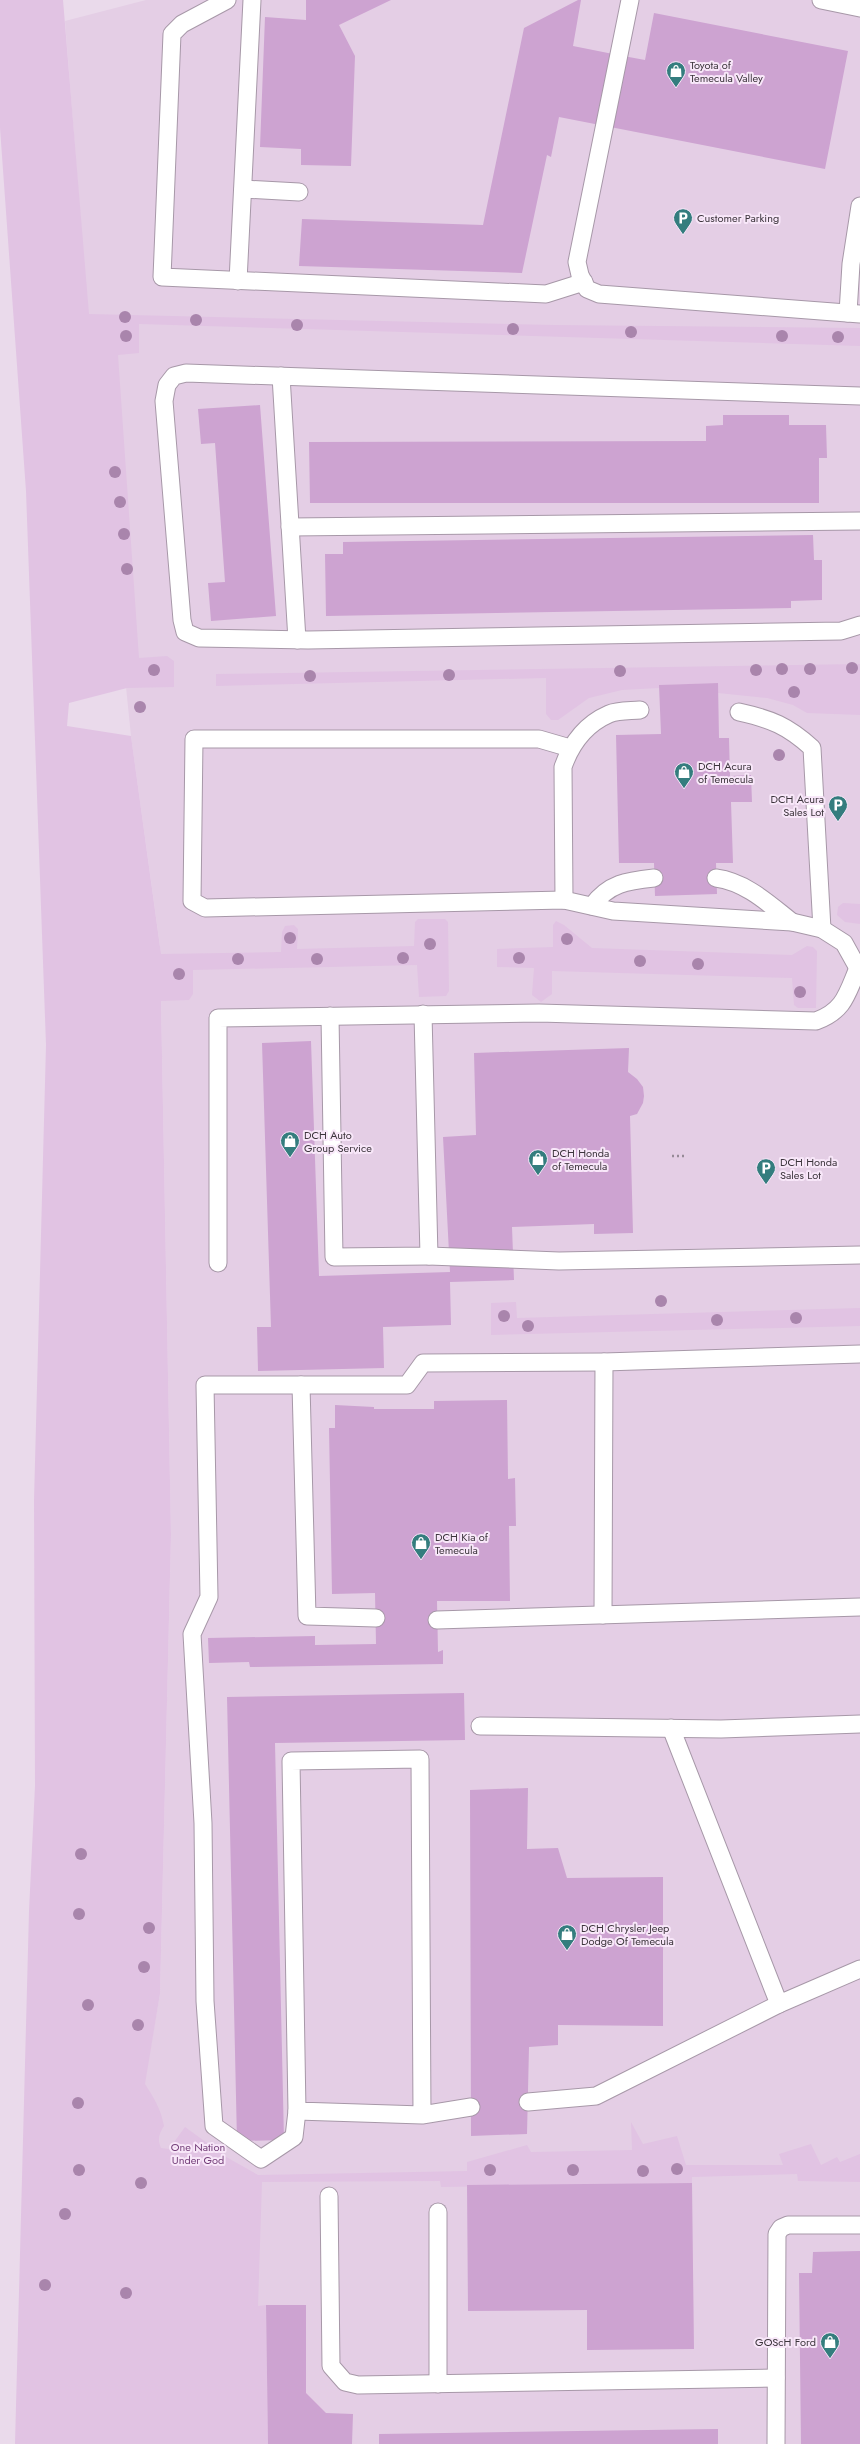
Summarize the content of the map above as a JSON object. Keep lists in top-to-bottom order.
{
  "parks": ["One Nation Under God"],
  "places": {
    "shop": [
      "Toyota of Temecula Valley",
      "DCH Acura of Temecula",
      "DCH Auto Group Service",
      "DCH Honda of Temecula",
      "DCH Kia of Temecula",
      "DCH Chrysler Jeep Dodge Of Temecula",
      "GOScH Ford"
    ],
    "parking": ["Customer Parking", "DCH Acura Sales Lot", "DCH Honda Sales Lot"]
  }
}
